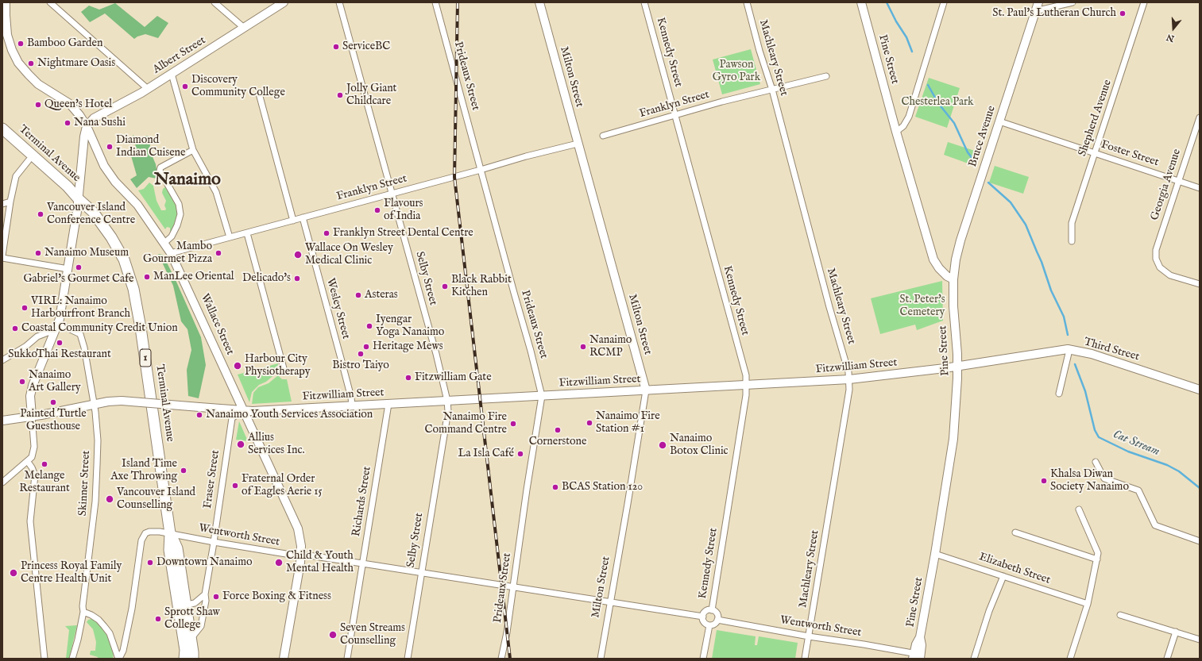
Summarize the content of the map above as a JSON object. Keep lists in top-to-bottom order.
{
  "streets": {
    "highway": ["Terminal Avenue", "1"],
    "street": [
      "Kennedy Street",
      "Albert Street",
      "Machleary Street",
      "Pine Street",
      "Prideaux Street",
      "Milton Street",
      "Franklyn Street",
      "Shepherd Avenue",
      "Bruce Avenue",
      "Foster Street",
      "Georgia Avenue",
      "Selby Street",
      "Wesley Street",
      "Wallace Street",
      "Third Street",
      "Fitzwilliam Street",
      "Fraser Street",
      "Skinner Street",
      "Richards Street",
      "Wentworth Street",
      "Elizabeth Street"
    ]
  },
  "crossings": [
    ["Kennedy Street", "Franklyn Street"],
    ["Kennedy Street", "Fitzwilliam Street"],
    ["Kennedy Street", "Wentworth Street"],
    ["Albert Street", "Wallace Street"],
    ["Machleary Street", "Franklyn Street"],
    ["Machleary Street", "Fitzwilliam Street"],
    ["Machleary Street", "Wentworth Street"],
    ["Pine Street", "Bruce Avenue"],
    ["Pine Street", "Third Street"],
    ["Pine Street", "Fitzwilliam Street"],
    ["Pine Street", "Wentworth Street"],
    ["Pine Street", "Elizabeth Street"],
    ["Prideaux Street", "Franklyn Street"],
    ["Prideaux Street", "Fitzwilliam Street"],
    ["Prideaux Street", "Wentworth Street"],
    ["Milton Street", "Franklyn Street"],
    ["Milton Street", "Fitzwilliam Street"],
    ["Milton Street", "Wentworth Street"],
    ["Franklyn Street", "Selby Street"],
    ["Franklyn Street", "Wesley Street"],
    ["Franklyn Street", "Wallace Street"],
    ["Shepherd Avenue", "Foster Street"],
    ["Bruce Avenue", "Foster Street"],
    ["Terminal Avenue", "Fraser Street"],
    ["Terminal Avenue", "Wentworth Street"],
    ["Foster Street", "Georgia Avenue"],
    ["Selby Street", "Fitzwilliam Street"],
    ["Selby Street", "Wentworth Street"],
    ["Wesley Street", "Fitzwilliam Street"],
    ["Wallace Street", "Fitzwilliam Street"],
    ["Wallace Street", "Fraser Street"],
    ["Wallace Street", "Wentworth Street"],
    ["Third Street", "Fitzwilliam Street"],
    ["Fitzwilliam Street", "Fraser Street"],
    ["Fitzwilliam Street", "Skinner Street"],
    ["Fitzwilliam Street", "Richards Street"],
    ["Fraser Street", "Wentworth Street"],
    ["Richards Street", "Wentworth Street"]
  ],
  "districts": ["Nanaimo"],
  "water": ["Cat Stream"],
  "parks": ["Pawson Gyro Park", "Chesterlea Park", "St. Peter's Cemetery"],
  "places": [
    "St. Paul's Lutheran Church",
    "Bamboo Garden",
    "ServiceBC",
    "Nightmare Oasis",
    "Discovery Community College",
    "Jolly Giant Childcare",
    "Queen's Hotel",
    "Nana Sushi",
    "Diamond Indian Cuisene",
    "Flavours of India",
    "Vancouver Island Conference Centre",
    "Franklyn Street Dental Centre",
    "Nanaimo Museum",
    "Mambo Gourmet Pizza",
    "Wallace On Wesley Medical Clinic",
    "Gabriel's Gourmet Cafe",
    "ManLee Oriental",
    "Delicado's",
    "Black Rabbit Kitchen",
    "Asteras",
    "VIRL: Nanaimo Harbourfront Branch",
    "Iyengar Yoga Nanaimo",
    "Coastal Community Credit Union",
    "SukkoThai Restaurant",
    "Heritage Mews",
    "Nanaimo RCMP",
    "Bistro Taiyo",
    "Harbour City Physiotherapy",
    "Fitzwilliam Gate",
    "Nanaimo Art Gallery",
    "Painted Turtle Guesthouse",
    "Nanaimo Youth Services Association",
    "Nanaimo Fire Station #1",
    "Nanaimo Fire Command Centre",
    "Cornerstone",
    "Allius Services Inc.",
    "Nanaimo Botox Clinic",
    "La Isla Café",
    "Melange Restaurant",
    "Island Time Axe Throwing",
    "Khalsa Diwan Society Nanaimo",
    "Fraternal Order of Eagles Aerie 15",
    "BCAS Station 120",
    "Vancouver Island Counselling",
    "Downtown Nanaimo",
    "Child & Youth Mental Health",
    "Princess Royal Family Centre Health Unit",
    "Force Boxing & Fitness",
    "Sprott Shaw College",
    "Seven Streams Counselling"
  ],
  "north": "bottom"
}
